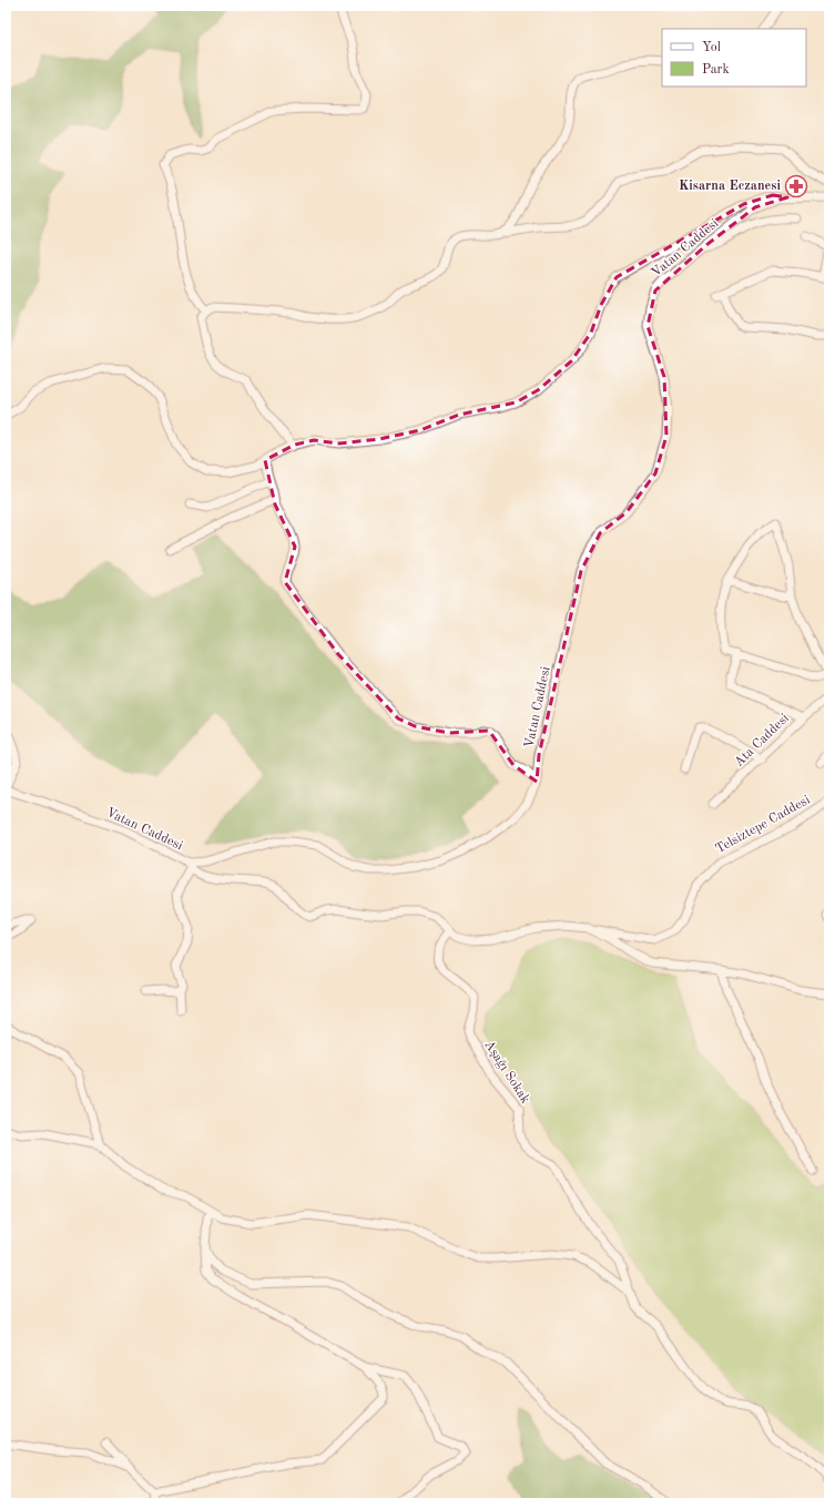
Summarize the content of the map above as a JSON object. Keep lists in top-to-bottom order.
{
  "streets": {
    "street": [
      "Vatan Caddesi",
      "Ata Caddesi",
      "Telsiztepe Caddesi",
      "Aşağı Sokak"
    ]
  },
  "places": {
    "pharmacy": ["Kisarna Eczanesi"]
  },
  "legend": ["Yol", "Park"]
}
